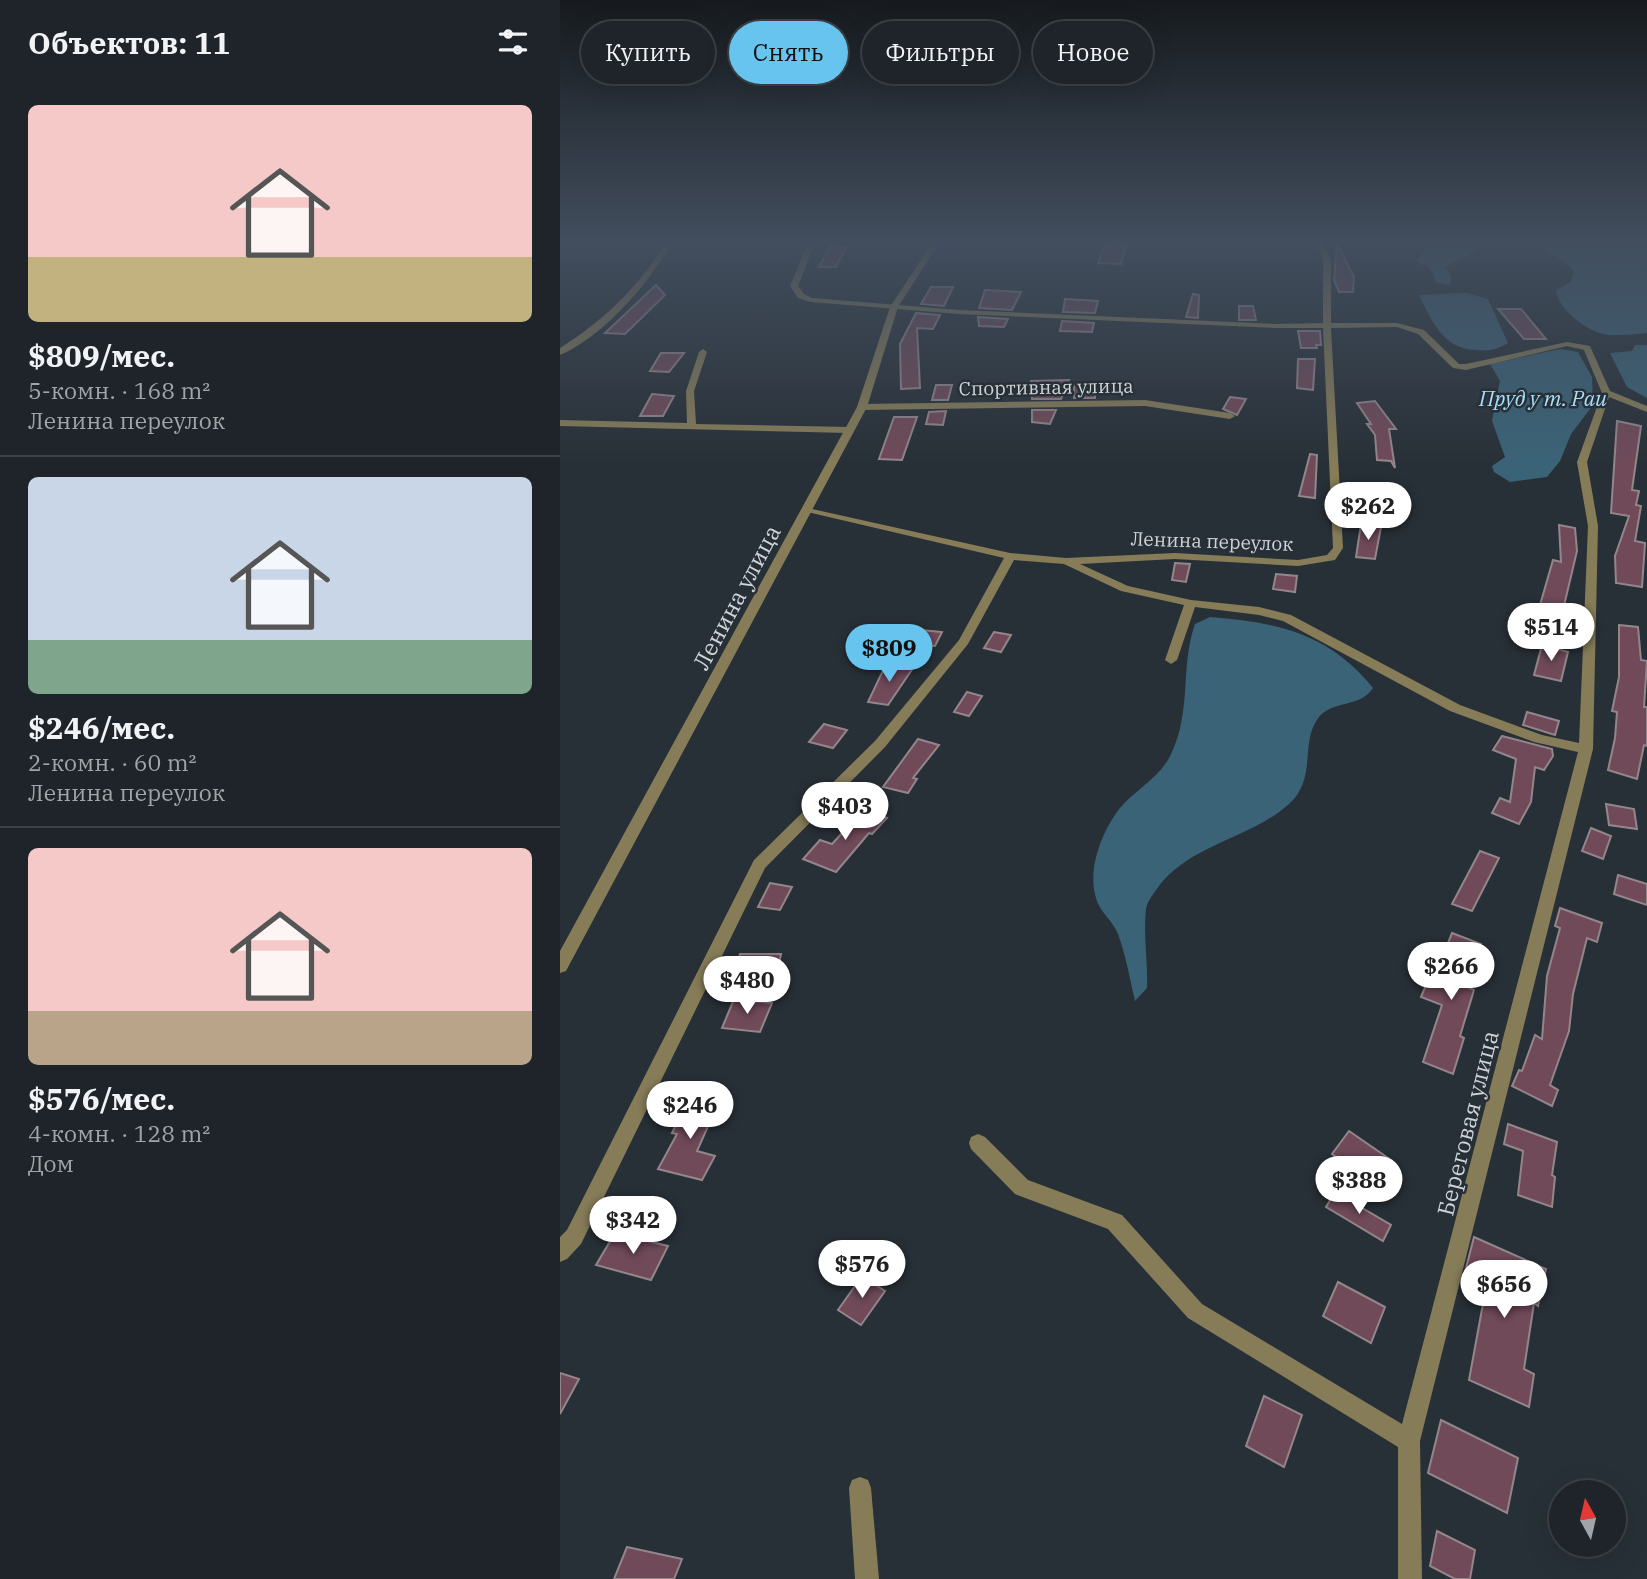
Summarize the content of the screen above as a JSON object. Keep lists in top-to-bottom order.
{
  "streets": {
    "street": [
      "Спортивная улица",
      "Ленина переулок",
      "Ленина улица",
      "Береговая улица"
    ]
  },
  "crossings": [
    ["Спортивная улица", "Ленина улица"]
  ],
  "water": ["Пруд у т. Раи"],
  "north": "top",
  "page": {
    "heading": "Объектов: 11",
    "chip": [
      "Купить",
      "Снять",
      "Фильтры",
      "Новое"
    ],
    "list": [
      {
        "name": "$809/мес.",
        "note": "5-комн. · 168 m² · Ленина переулок"
      },
      {
        "name": "$246/мес.",
        "note": "2-комн. · 60 m² · Ленина переулок"
      },
      {
        "name": "$576/мес.",
        "note": "4-комн. · 128 m² · Дом"
      }
    ],
    "price": [
      "$262",
      "$514",
      "$809",
      "$403",
      "$266",
      "$480",
      "$246",
      "$388",
      "$342",
      "$576",
      "$656"
    ]
  }
}
